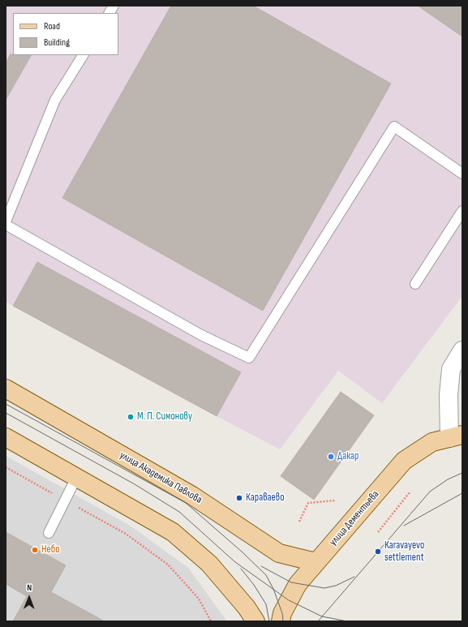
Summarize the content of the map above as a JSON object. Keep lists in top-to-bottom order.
{
  "streets": {
    "main road": ["улица Академика Павлова", "улица Дементьева"]
  },
  "crossings": [
    ["улица Академика Павлова", "улица Дементьева"]
  ],
  "places": [
    "М. П. Симонову",
    "Дакар",
    "Караваево",
    "Небо",
    "Karavayevo settlement"
  ],
  "legend": ["Road", "Building"],
  "north": "top"
}
